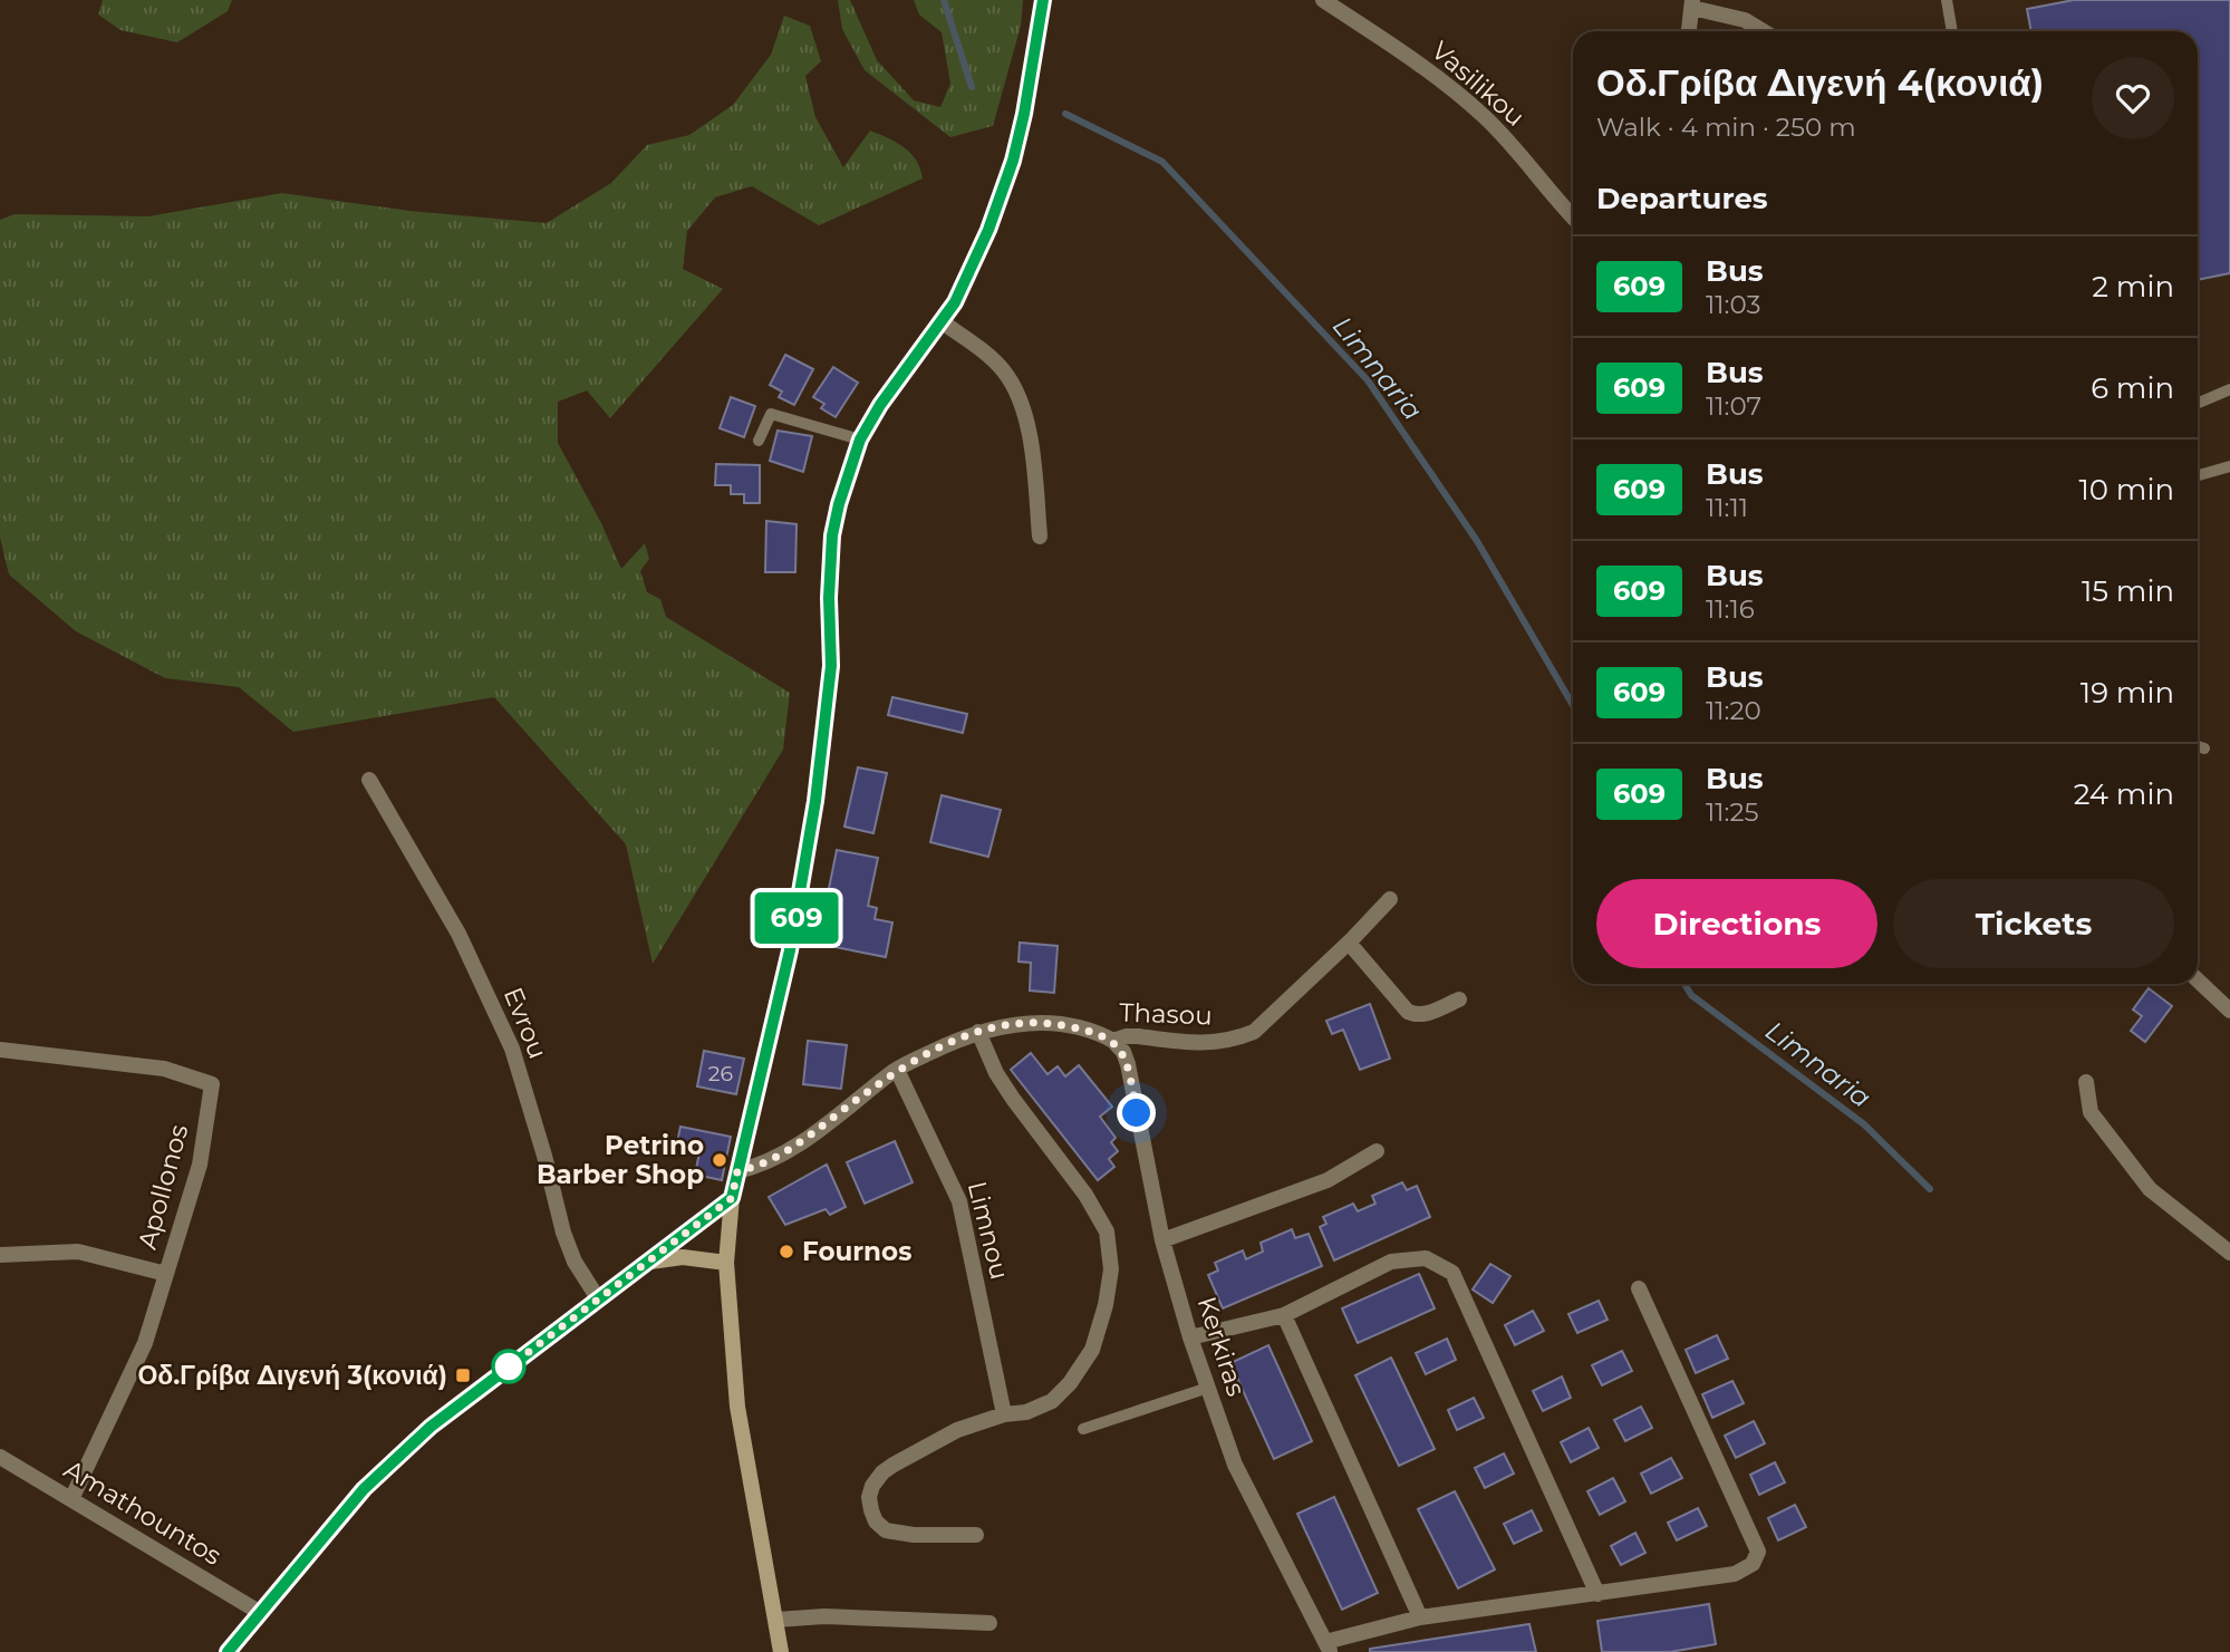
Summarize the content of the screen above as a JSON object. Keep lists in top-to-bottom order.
{
  "streets": {
    "street": [
      "Vasilikou",
      "Thasou",
      "Evrou",
      "Apollonos",
      "Limnou",
      "Kerkiras",
      "Amathountos"
    ]
  },
  "crossings": [
    ["Thasou", "Limnou"],
    ["Thasou", "Kerkiras"],
    ["Apollonos", "Amathountos"]
  ],
  "water": ["Limnaria"],
  "places": {
    "other": ["Petrino Barber Shop", "Fournos"],
    "transit": ["Οδ.Γρίβα Διγενή 3(κονιά)"]
  },
  "lines": ["bus line 609"],
  "house_numbers": ["26"],
  "page": {
    "on_map": "609",
    "heading": [
      ["Οδ.Γρίβα Διγενή 4(κονιά)", "Walk · 4 min · 250 m"],
      "Departures"
    ],
    "list": [
      {
        "mark": "609",
        "name": "Bus",
        "note": "11:03",
        "value": "2 min"
      },
      {
        "mark": "609",
        "name": "Bus",
        "note": "11:07",
        "value": "6 min"
      },
      {
        "mark": "609",
        "name": "Bus",
        "note": "11:11",
        "value": "10 min"
      },
      {
        "mark": "609",
        "name": "Bus",
        "note": "11:16",
        "value": "15 min"
      },
      {
        "mark": "609",
        "name": "Bus",
        "note": "11:20",
        "value": "19 min"
      },
      {
        "mark": "609",
        "name": "Bus",
        "note": "11:25",
        "value": "24 min"
      }
    ],
    "buttons": ["Directions", "Tickets"]
  }
}
